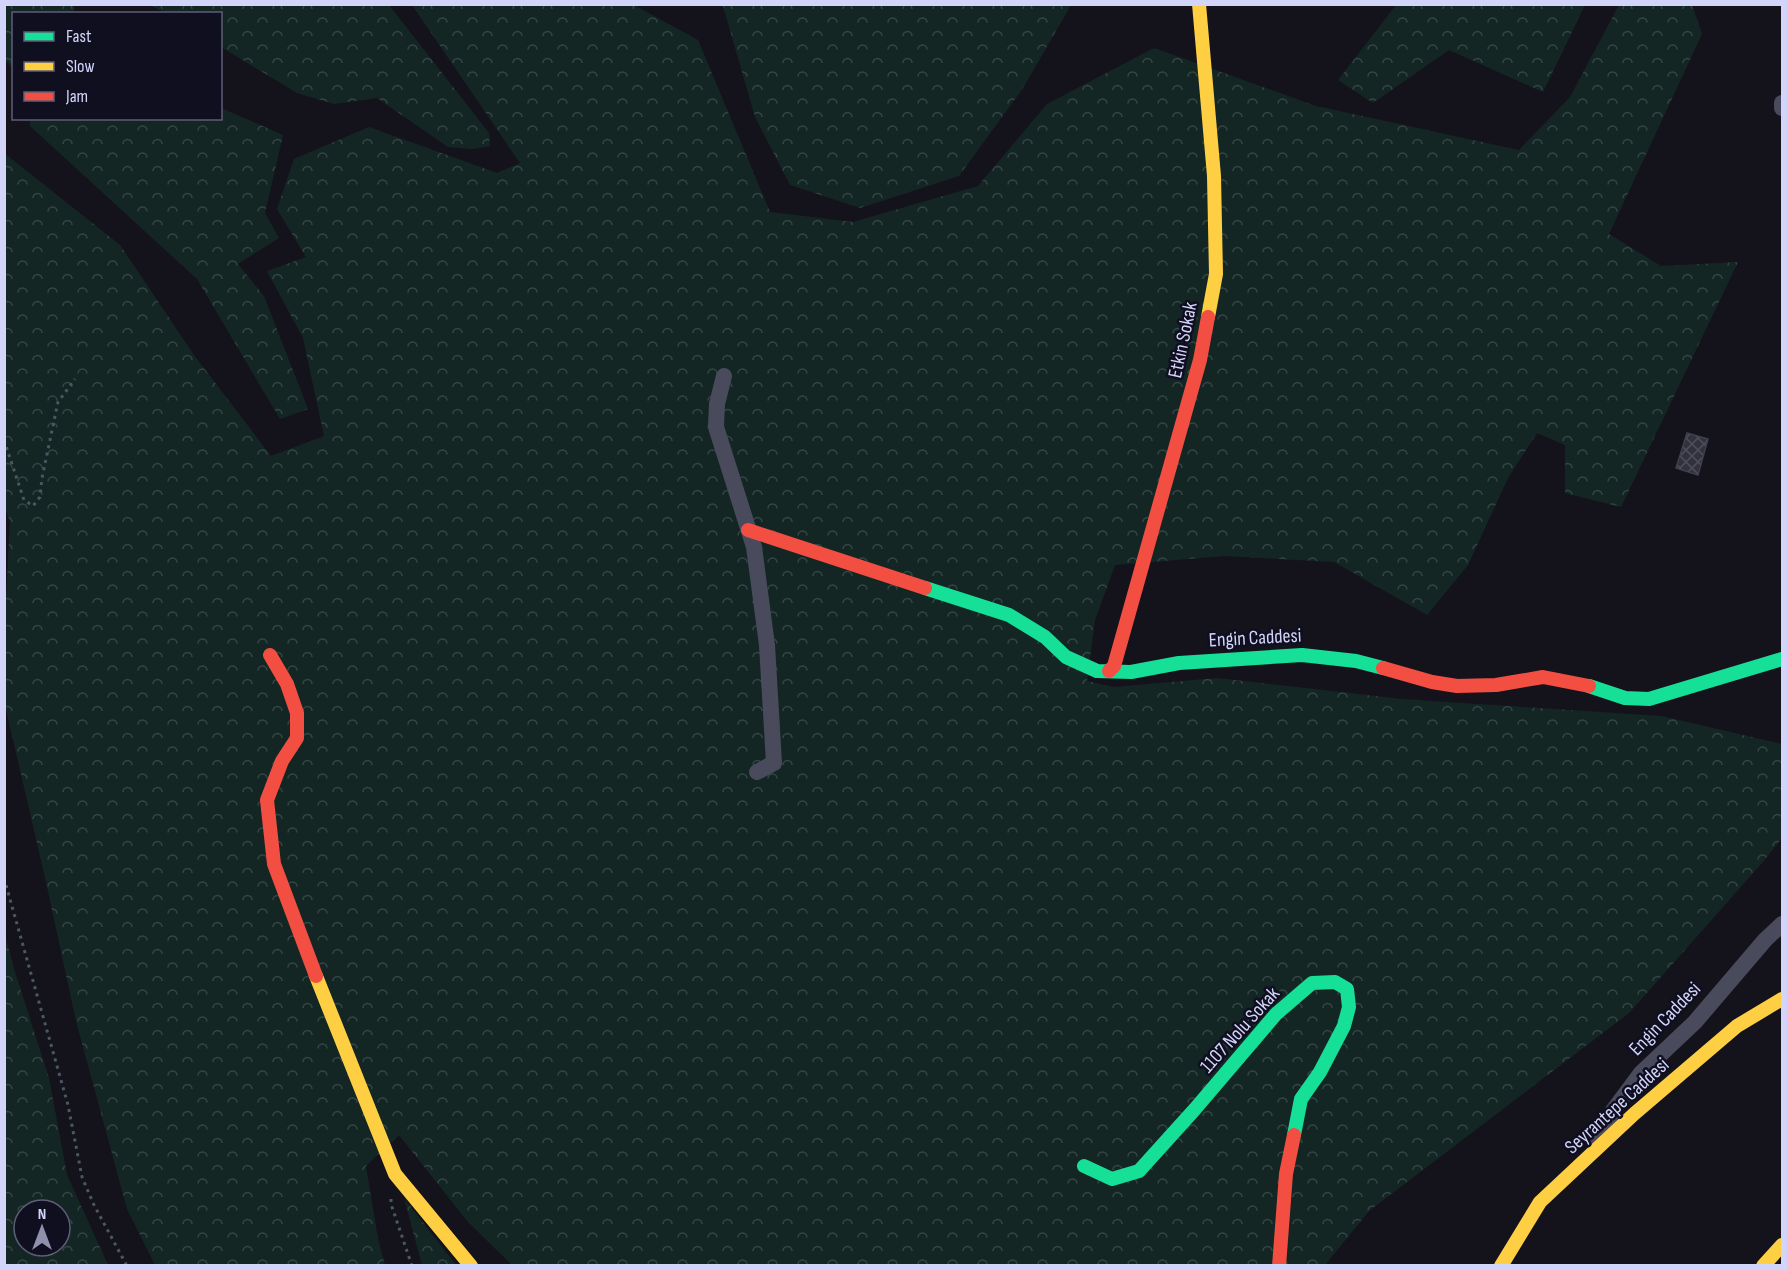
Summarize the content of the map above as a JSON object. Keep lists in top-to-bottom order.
{
  "streets": {
    "street": [
      "Etkin Sokak",
      "Engin Caddesi",
      "1107 Nolu Sokak",
      "Seyrantepe Caddesi"
    ]
  },
  "crossings": [
    ["Etkin Sokak", "Engin Caddesi"],
    ["Engin Caddesi", "Seyrantepe Caddesi"]
  ],
  "legend": ["Fast", "Slow", "Jam"],
  "north": "top"
}
